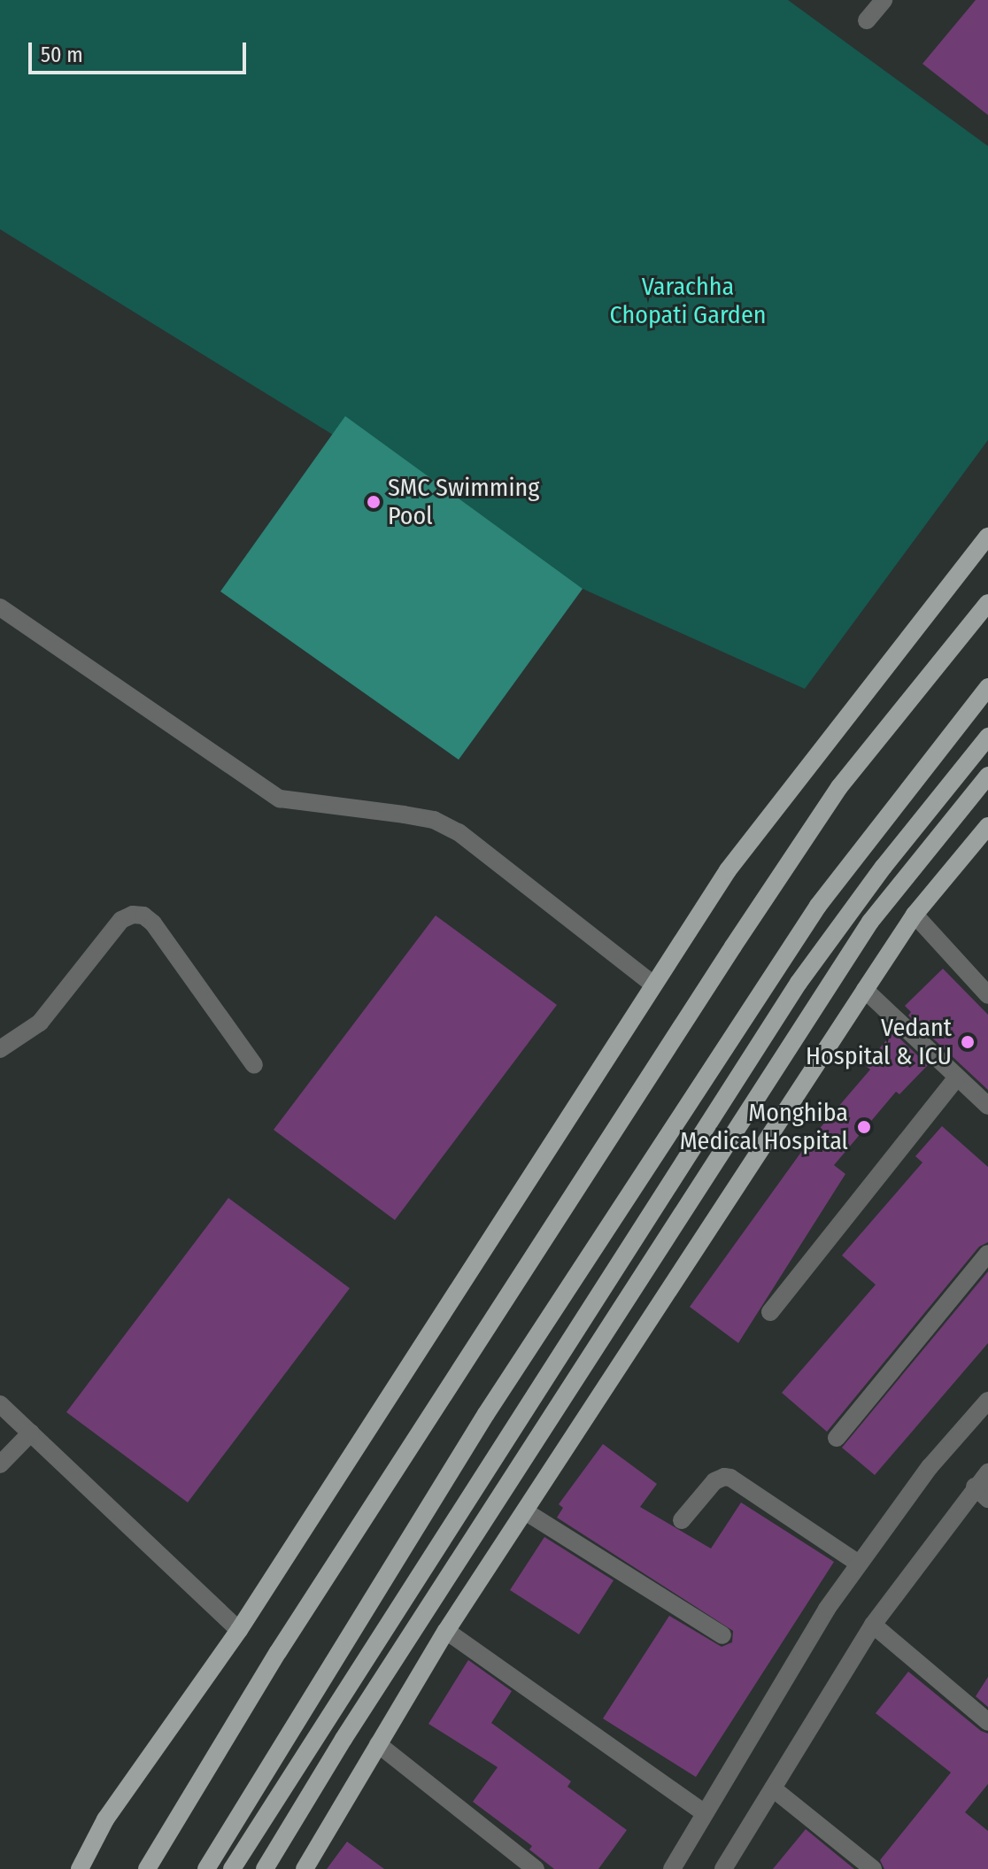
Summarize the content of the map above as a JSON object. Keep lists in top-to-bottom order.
{
  "parks": ["Varachha Chopati Garden"],
  "places": ["SMC Swimming Pool", "Vedant Hospital & ICU", "Monghiba Medical Hospital"],
  "scale_bar": "50 m"
}
